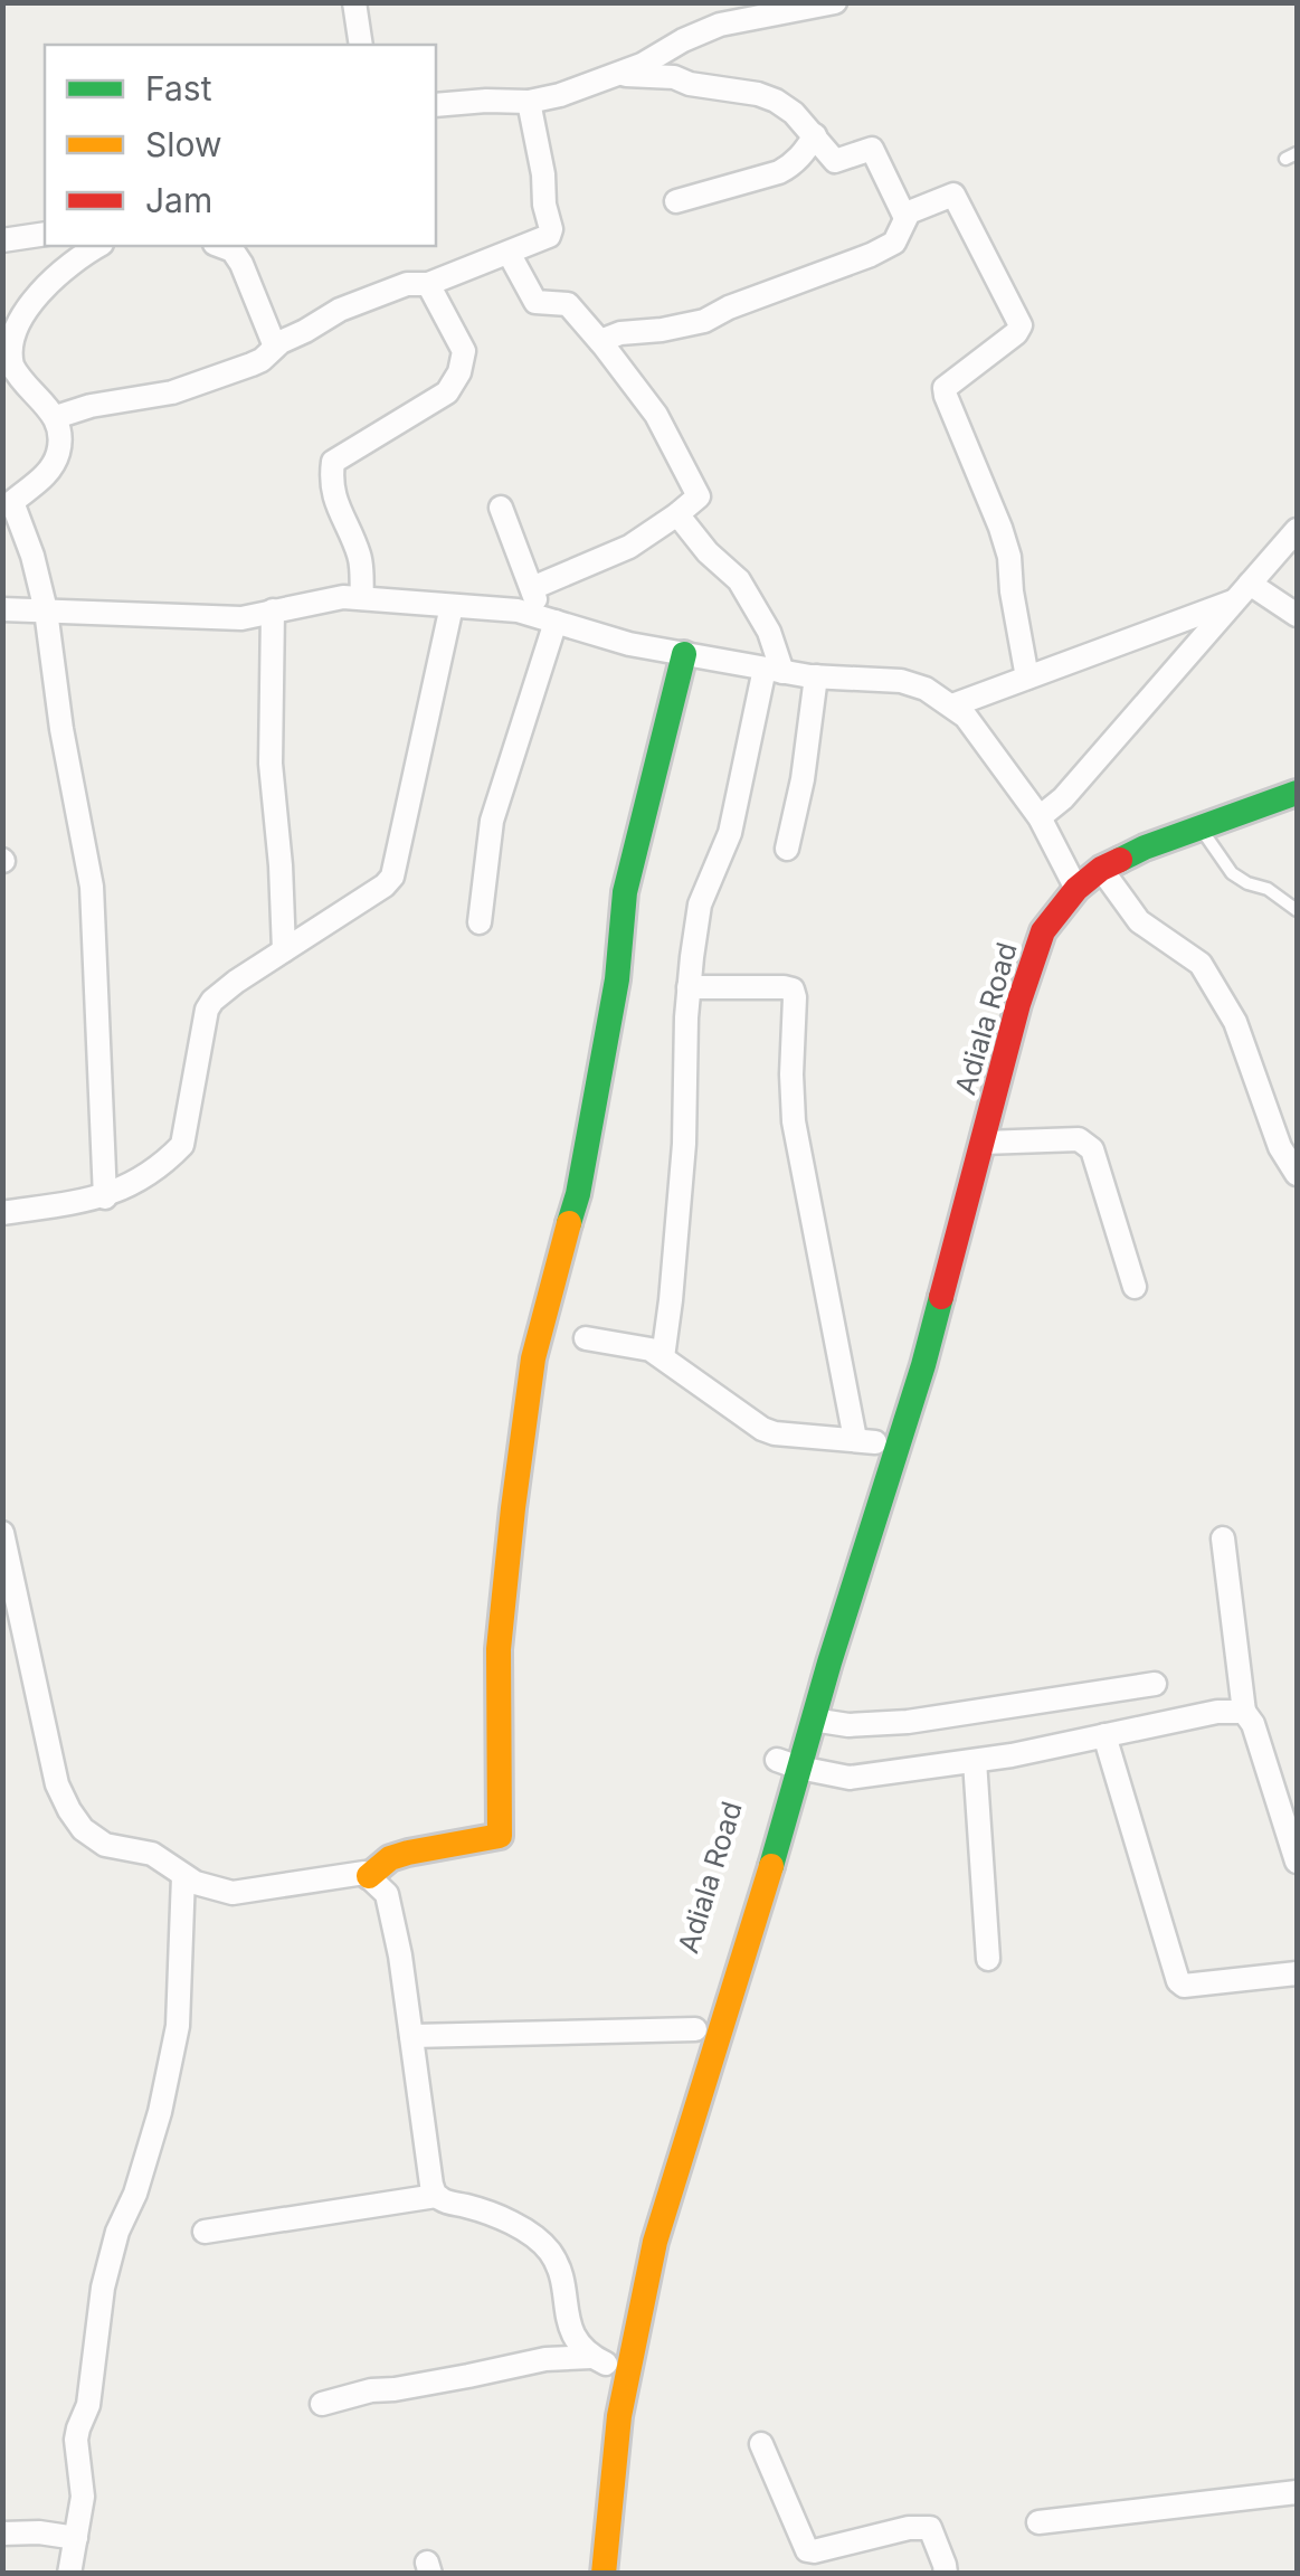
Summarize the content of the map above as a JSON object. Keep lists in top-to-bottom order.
{
  "streets": {
    "main road": ["Adiala Road"]
  },
  "legend": ["Fast", "Slow", "Jam"]
}
